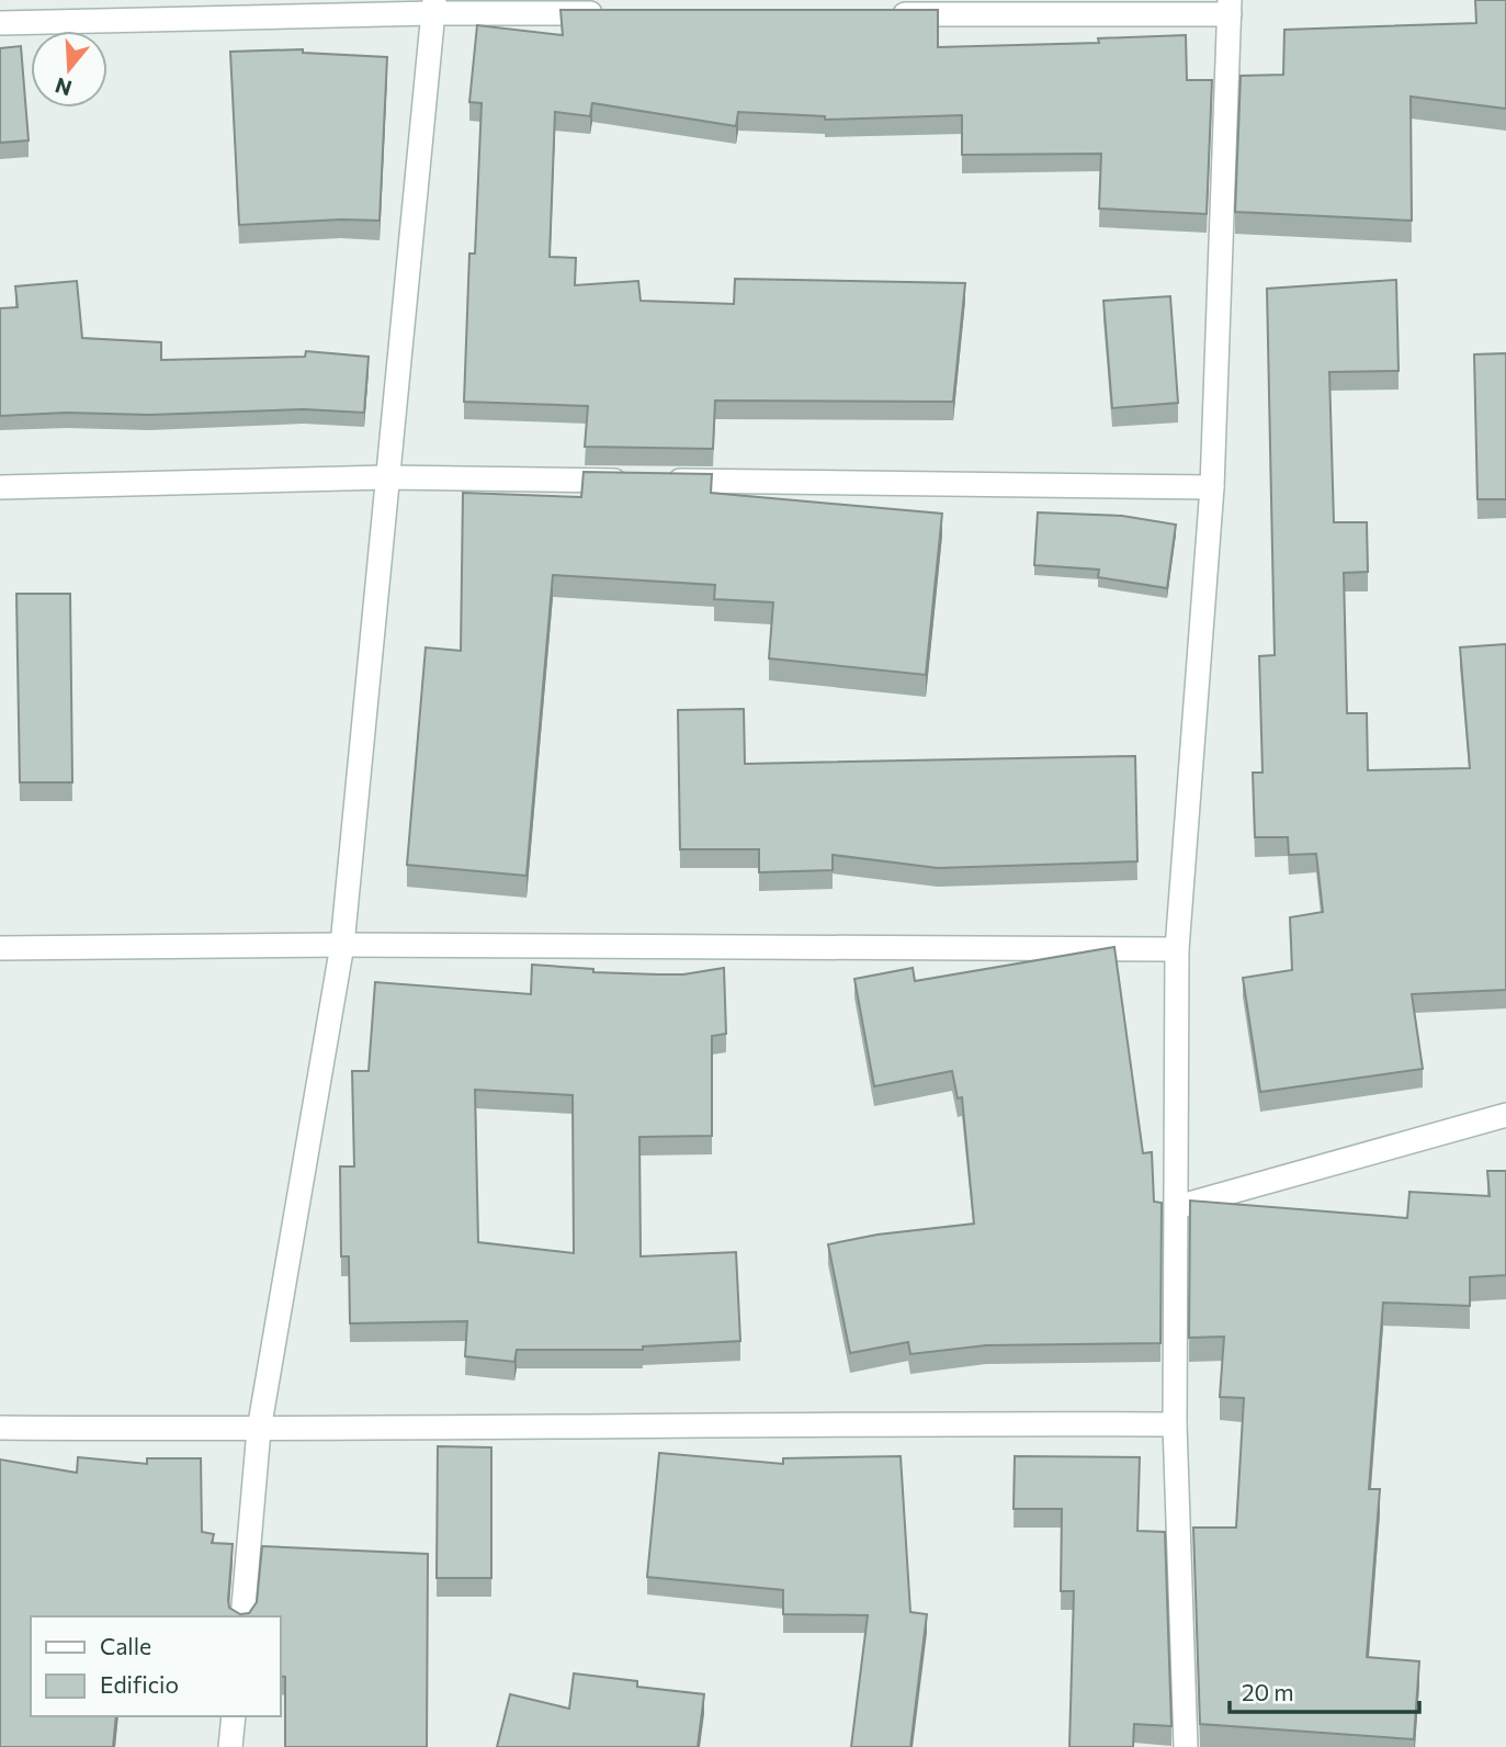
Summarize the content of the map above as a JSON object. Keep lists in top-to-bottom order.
{
  "legend": ["Calle", "Edificio"],
  "scale_bar": "20 m",
  "north": "bottom"
}
